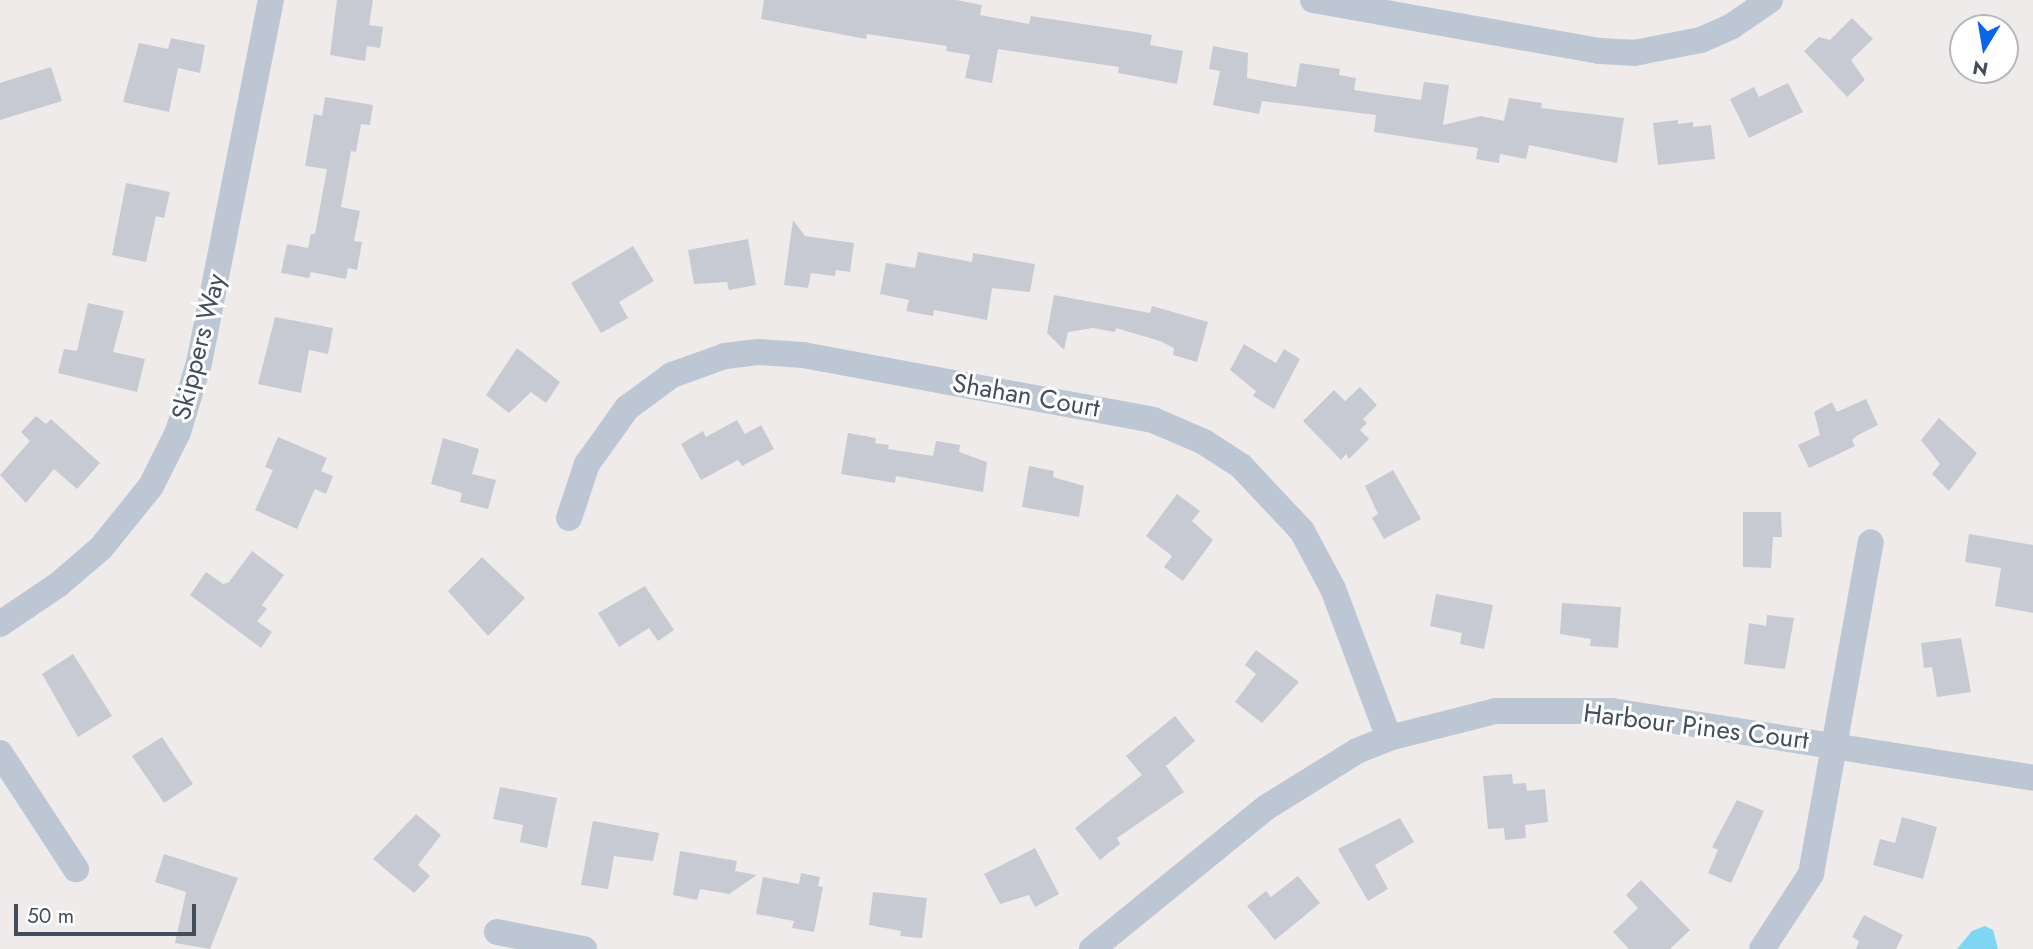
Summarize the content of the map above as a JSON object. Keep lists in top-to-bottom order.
{
  "streets": {
    "street": ["Skippers Way", "Shahan Court", "Harbour Pines Court"]
  },
  "crossings": [
    ["Shahan Court", "Harbour Pines Court"]
  ],
  "scale_bar": "50 m",
  "north": "bottom"
}
